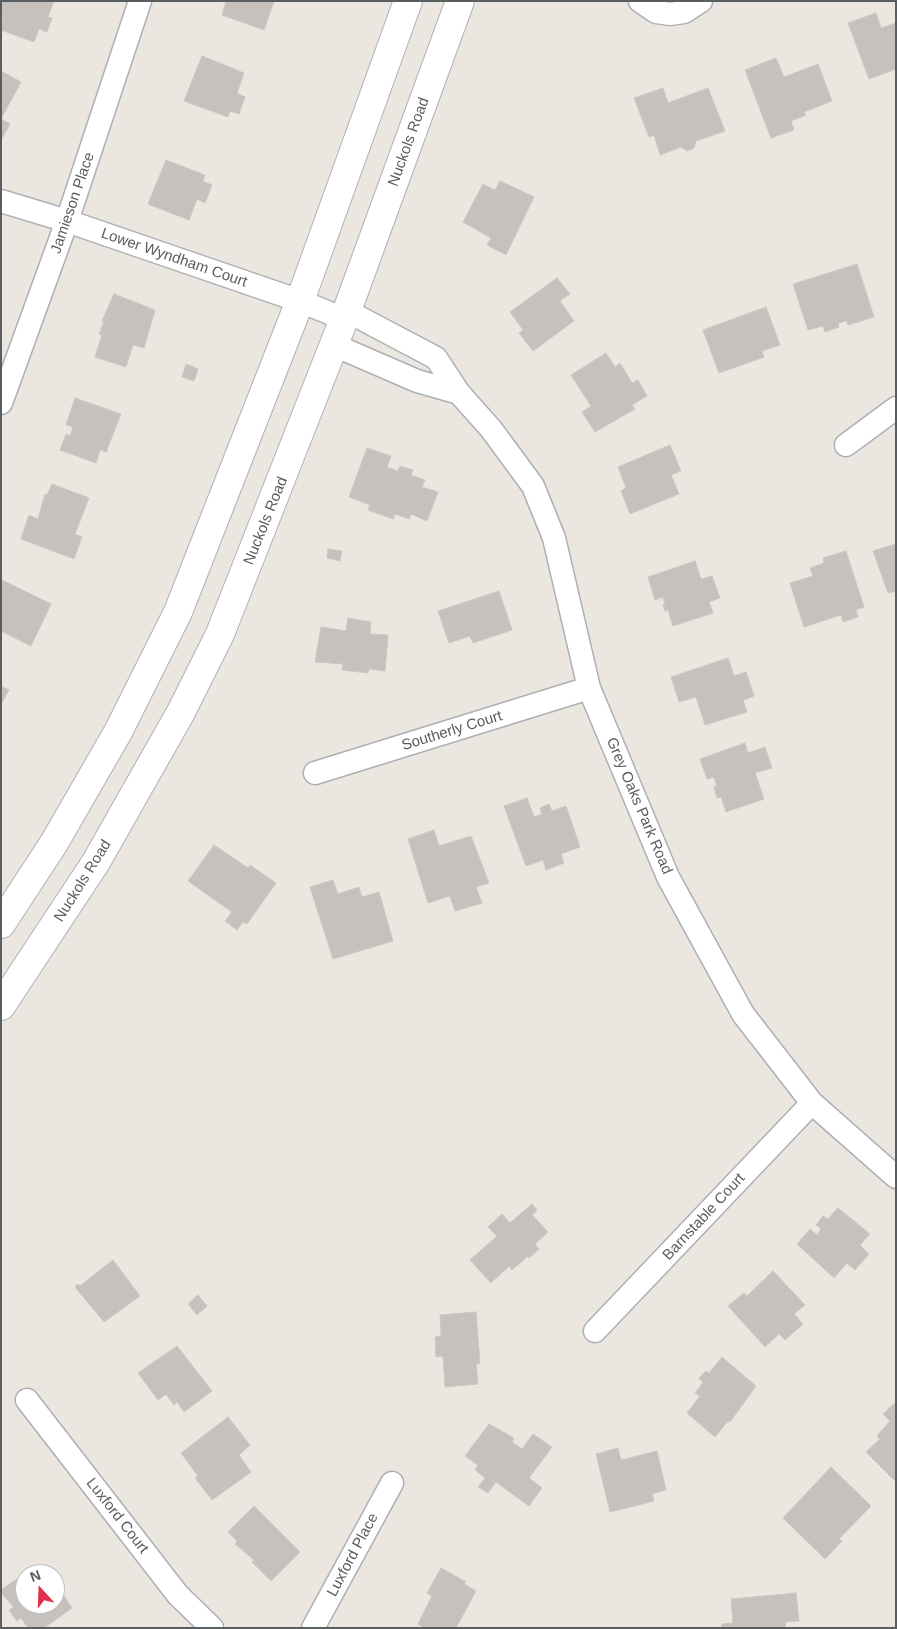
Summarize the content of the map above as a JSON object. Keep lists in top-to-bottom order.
{
  "streets": {
    "main road": ["Nuckols Road"],
    "street": [
      "Jamieson Place",
      "Lower Wyndham Court",
      "Southerly Court",
      "Grey Oaks Park Road",
      "Barnstable Court",
      "Luxford Court",
      "Luxford Place"
    ]
  },
  "crossings": [
    ["Nuckols Road", "Lower Wyndham Court"],
    ["Nuckols Road", "Grey Oaks Park Road"],
    ["Jamieson Place", "Lower Wyndham Court"],
    ["Lower Wyndham Court", "Grey Oaks Park Road"],
    ["Southerly Court", "Grey Oaks Park Road"],
    ["Grey Oaks Park Road", "Barnstable Court"]
  ],
  "north": "top"
}
